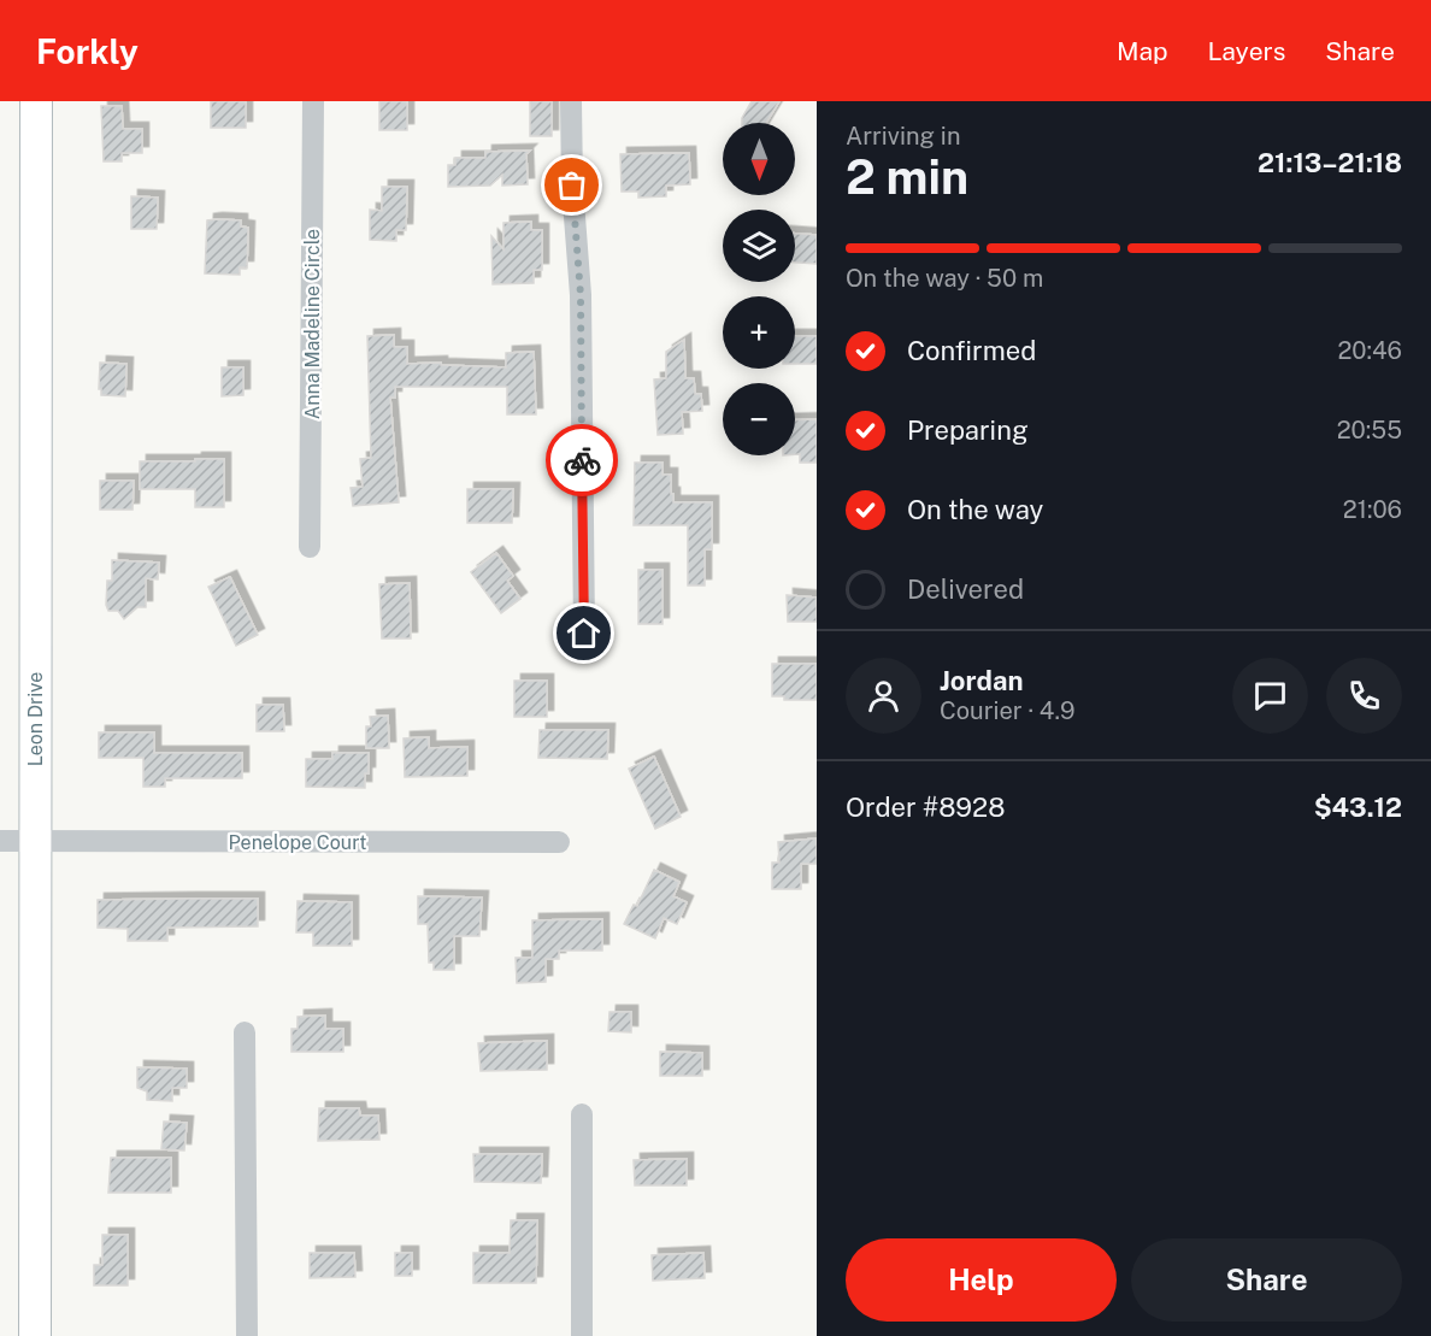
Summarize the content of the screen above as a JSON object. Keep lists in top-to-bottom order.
{
  "streets": {
    "street": ["Anna Madeline Circle", "Leon Drive", "Penelope Court"]
  },
  "crossings": [
    ["Leon Drive", "Penelope Court"]
  ],
  "north": "bottom",
  "page": {
    "header": "Forkly",
    "nav": ["Map", "Layers", "Share"],
    "heading": ["2 min", "Arriving in", "21:13–21:18"],
    "panel": [
      "Jordan",
      "Courier · 4.9",
      "Order #8928",
      "$43.12"
    ],
    "map_buttons": ["+", "−"],
    "bar": "On the way · 50 m",
    "list": [
      ["Confirmed", "20:46"],
      ["Preparing", "20:55"],
      ["On the way", "21:06"],
      "Delivered"
    ],
    "buttons": ["Help", "Share"]
  }
}
